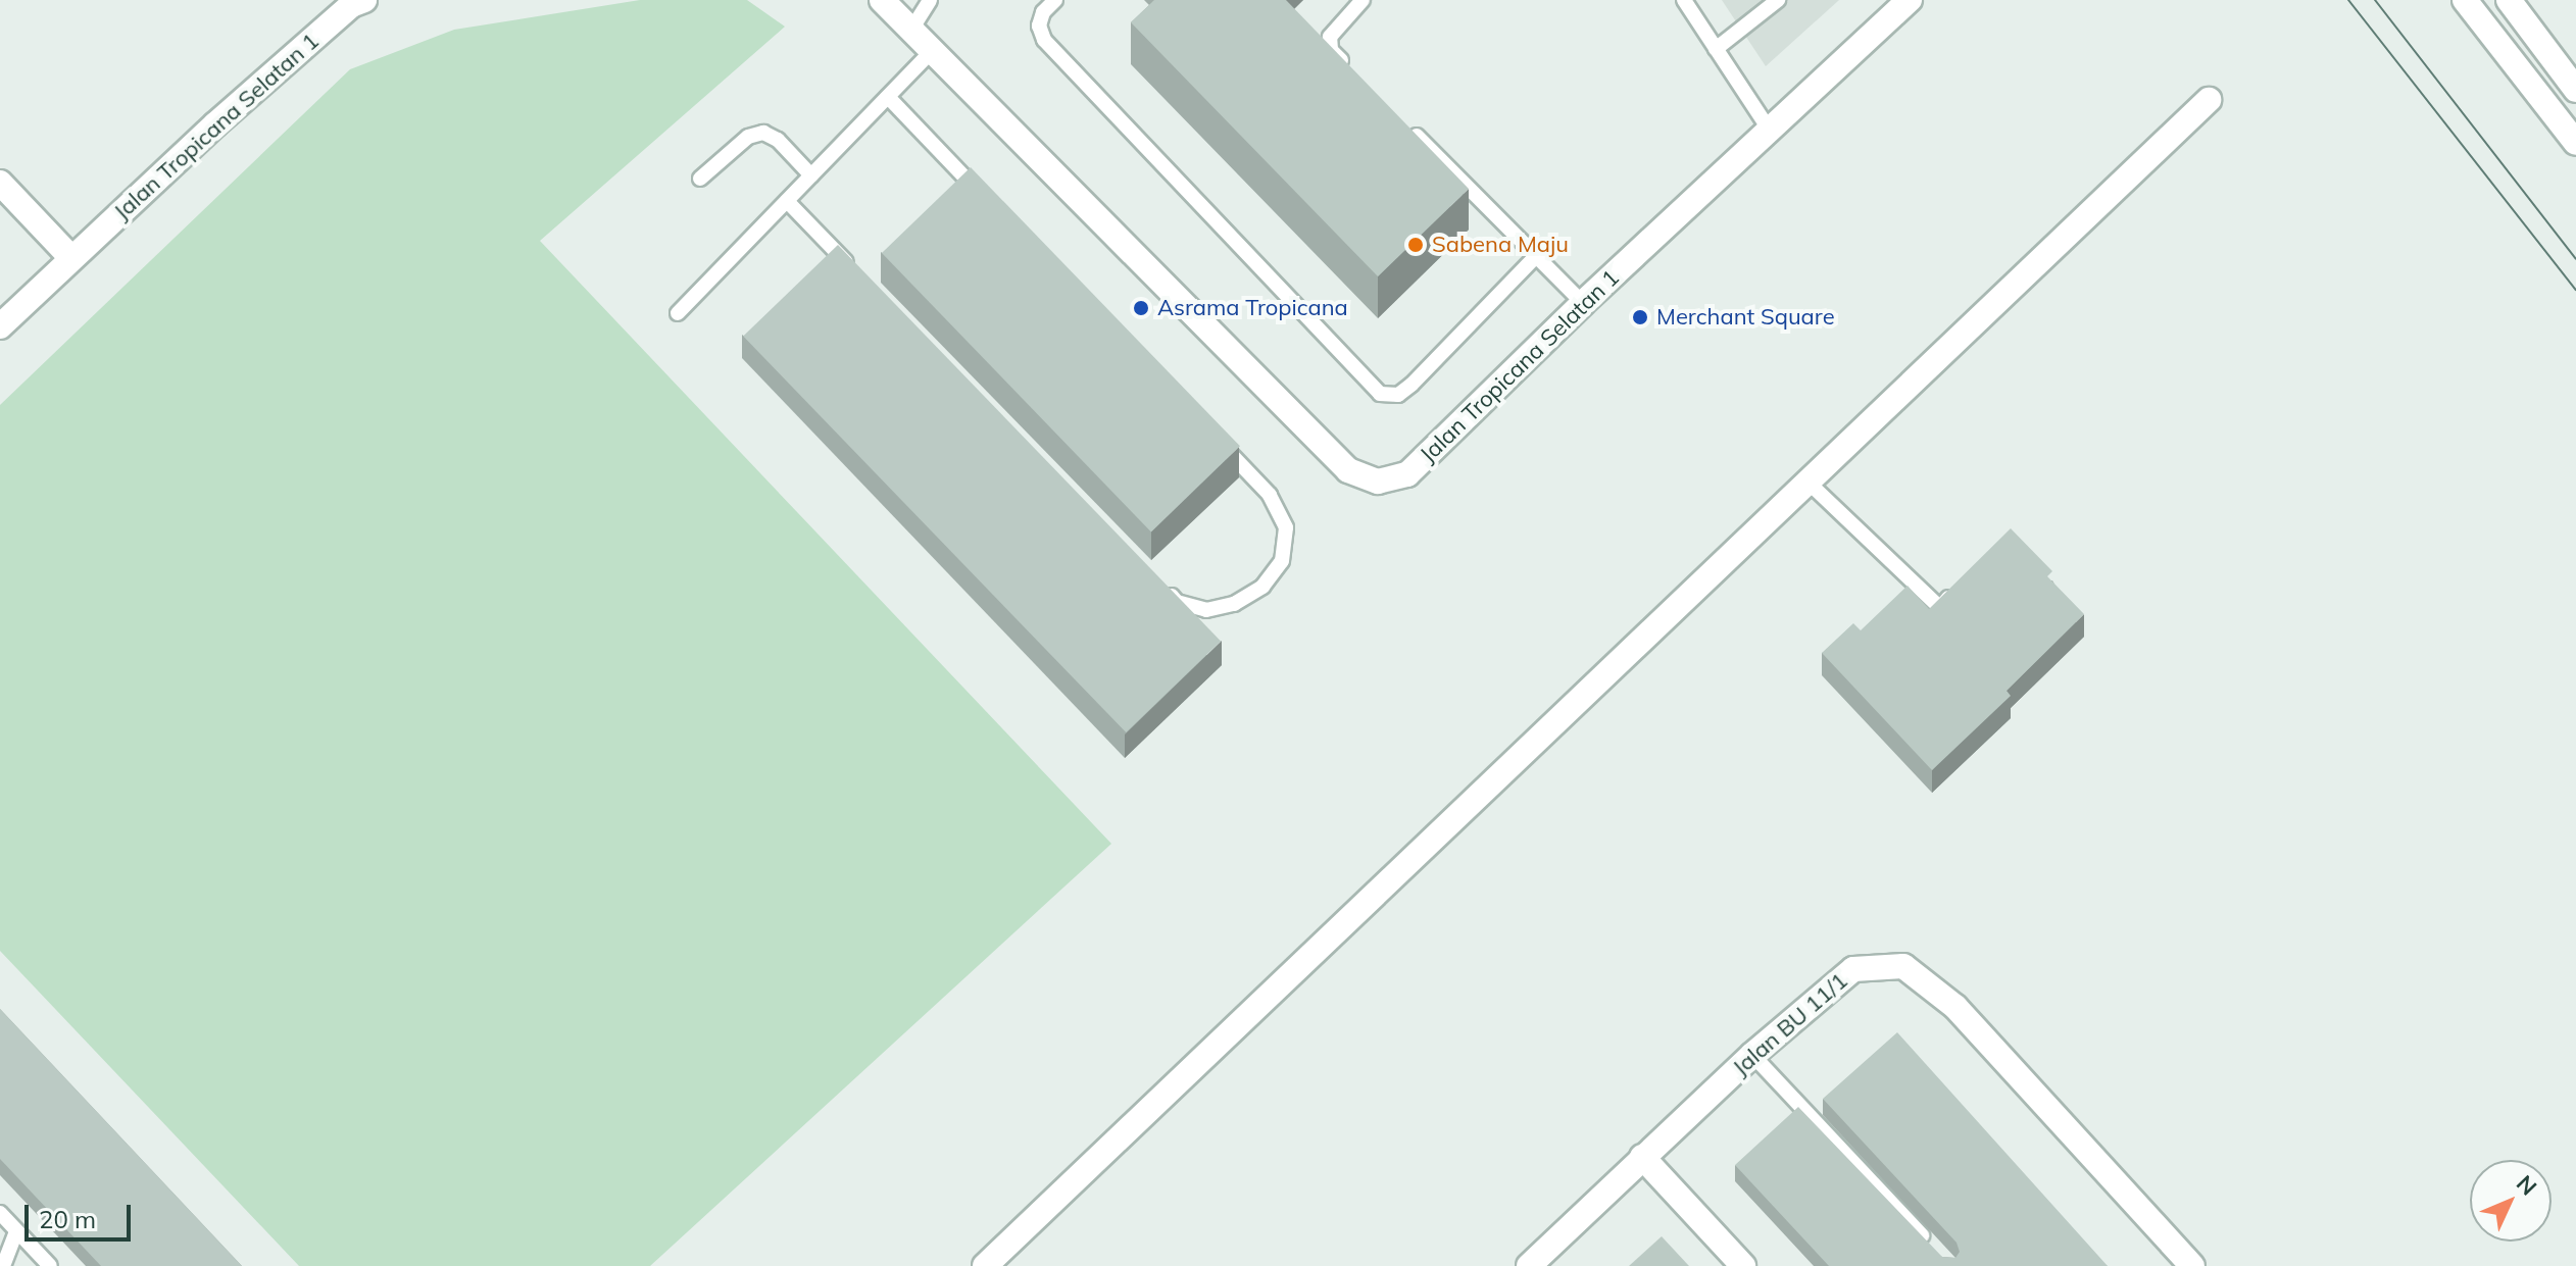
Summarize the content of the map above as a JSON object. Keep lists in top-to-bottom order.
{
  "streets": {
    "street": ["Jalan Tropicana Selatan 1", "Jalan BU 11/1"]
  },
  "places": ["Sabena Maju", "Asrama Tropicana", "Merchant Square"],
  "scale_bar": "20 m",
  "north": "top right"
}
